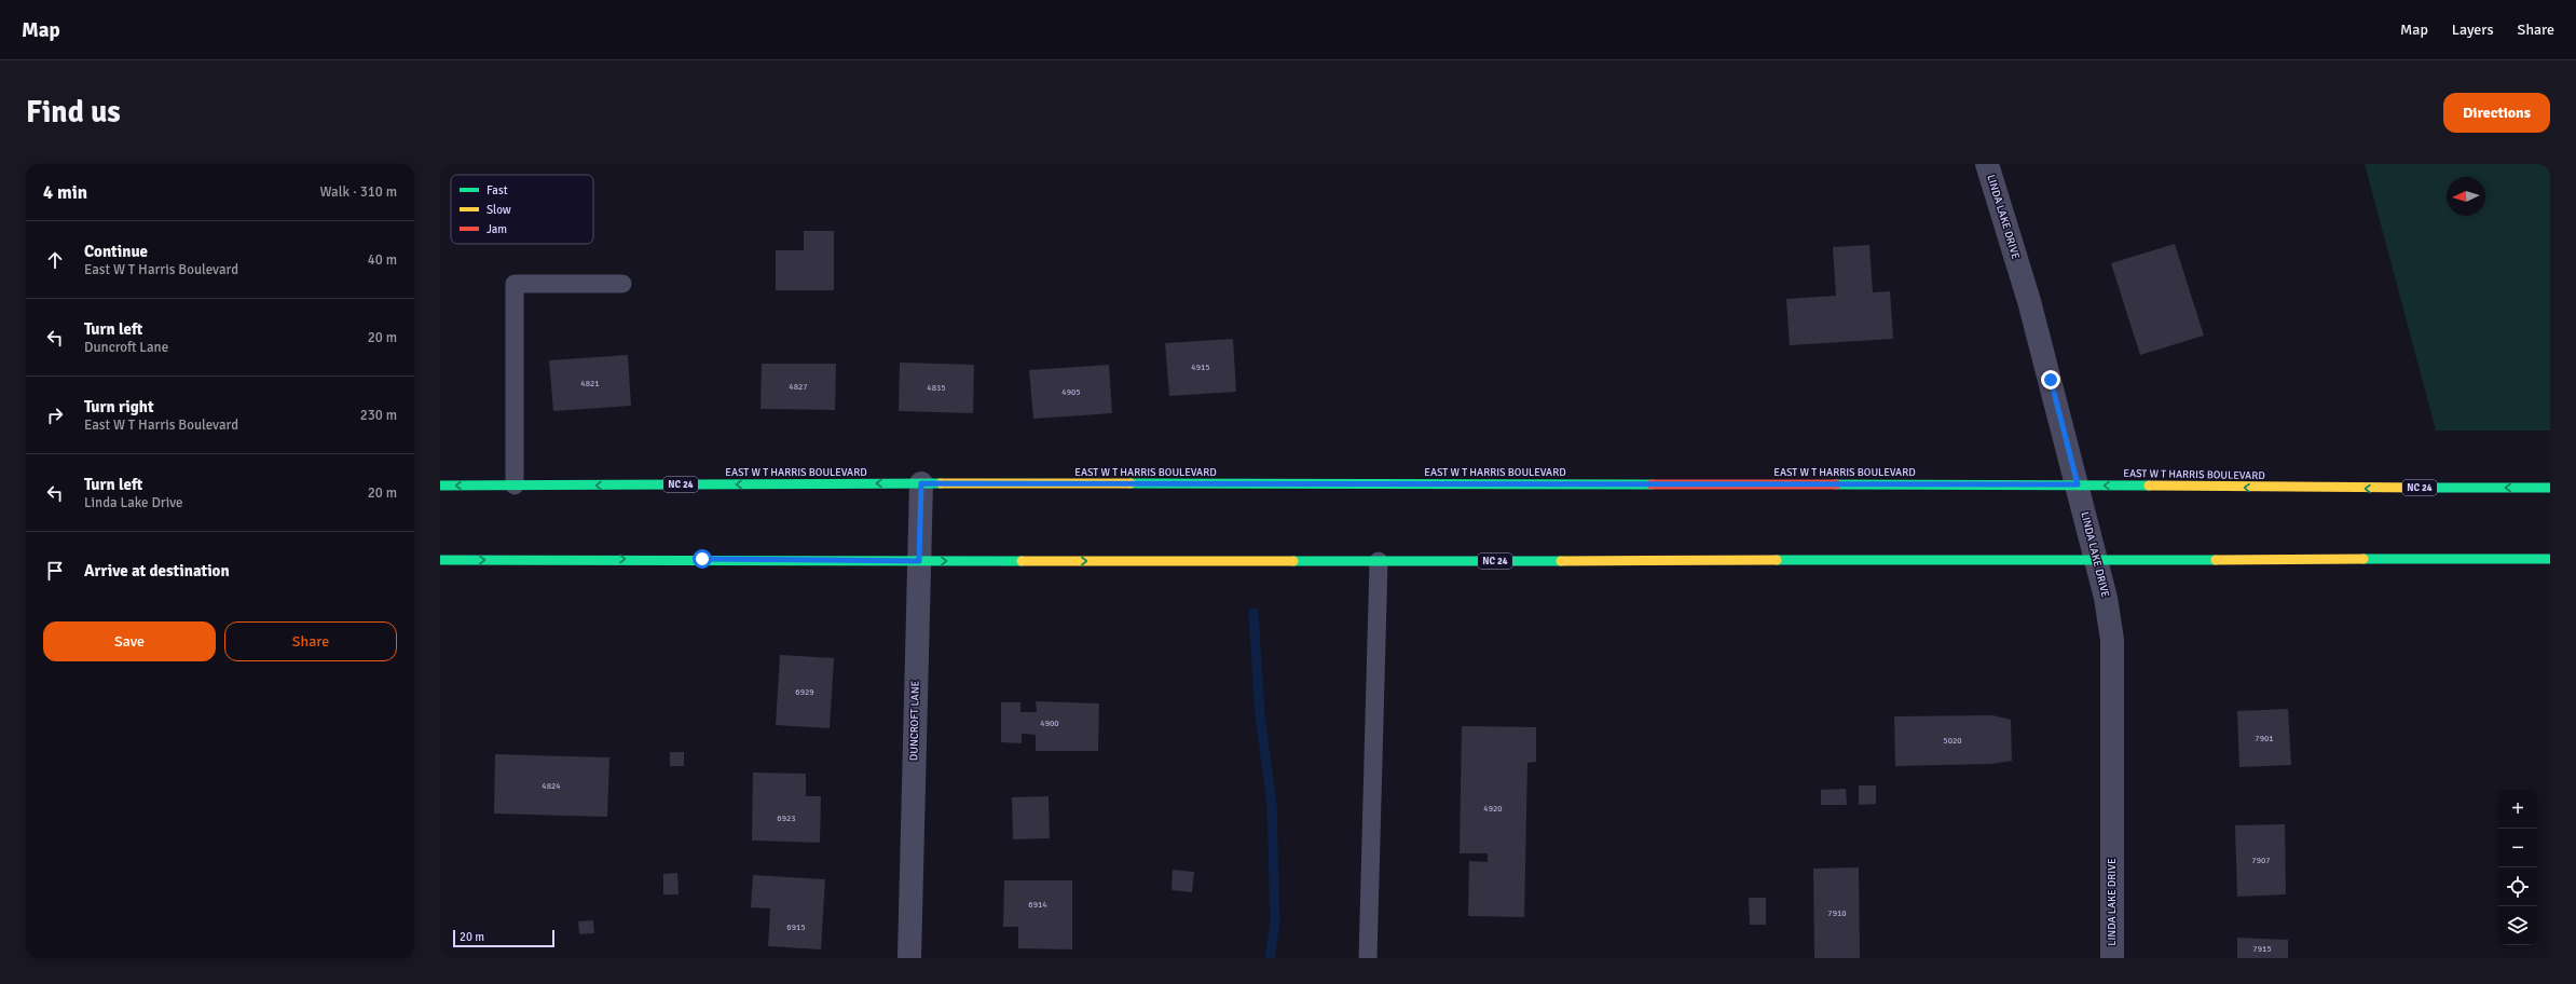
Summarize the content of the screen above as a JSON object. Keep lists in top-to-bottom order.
{
  "streets": {
    "main road": ["EAST W T HARRIS BOULEVARD", "NC 24"],
    "street": ["LINDA LAKE DRIVE", "DUNCROFT LANE"]
  },
  "crossings": [
    ["LINDA LAKE DRIVE", "EAST W T HARRIS BOULEVARD"],
    ["LINDA LAKE DRIVE", "NC 24"],
    ["EAST W T HARRIS BOULEVARD", "DUNCROFT LANE"],
    ["NC 24", "DUNCROFT LANE"]
  ],
  "house_numbers": [
    "4915",
    "4821",
    "4827",
    "4835",
    "4905",
    "6929",
    "4900",
    "7901",
    "5020",
    "4824",
    "4920",
    "6923",
    "7907",
    "6914",
    "7910",
    "6915",
    "7915"
  ],
  "legend": ["Fast", "Slow", "Jam"],
  "scale_bar": "20 m",
  "north": "left",
  "page": {
    "header": "Map",
    "nav": ["Map", "Layers", "Share"],
    "buttons": [
      "Directions",
      ["Save", "Share"]
    ],
    "title": "Find us",
    "heading": ["4 min", "Walk · 310 m"],
    "list": [
      ["Continue", "East W T Harris Boulevard", "40 m"],
      ["Turn left", "Duncroft Lane", "20 m"],
      ["Turn right", "East W T Harris Boulevard", "230 m"],
      ["Turn left", "Linda Lake Drive", "20 m"],
      "Arrive at destination"
    ],
    "map_buttons": ["+", "−"],
    "scale": "20 m"
  }
}
